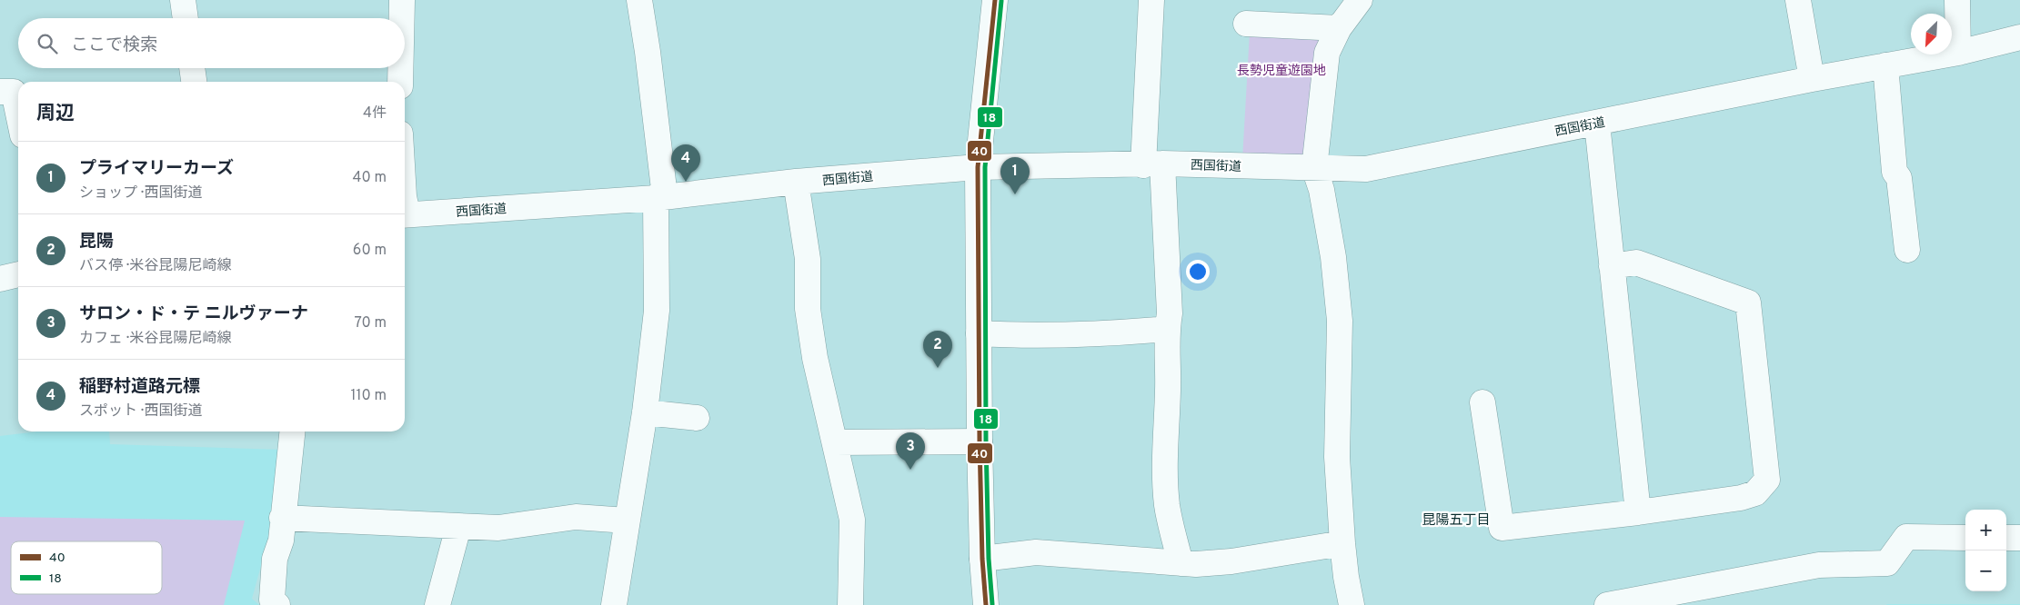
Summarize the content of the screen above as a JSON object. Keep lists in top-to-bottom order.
{
  "streets": {
    "street": ["西国街道"]
  },
  "districts": ["昆陽五丁目"],
  "parks": ["長勢児童遊園地"],
  "lines": ["transit line 40", "transit line 18"],
  "legend": ["40", "18"],
  "north": "bottom left",
  "page": {
    "search": "ここで検索",
    "heading": ["周辺", "4件"],
    "list": [
      {
        "mark": "1",
        "name": "プライマリーカーズ",
        "note": "ショップ · 西国街道",
        "value": "40 m"
      },
      {
        "mark": "2",
        "name": "昆陽",
        "note": "バス停 · 米谷昆陽尼崎線",
        "value": "60 m"
      },
      {
        "mark": "3",
        "name": "サロン・ド・テ ニルヴァーナ",
        "note": "カフェ · 米谷昆陽尼崎線",
        "value": "70 m"
      },
      {
        "mark": "4",
        "name": "稲野村道路元標",
        "note": "スポット · 西国街道",
        "value": "110 m"
      }
    ],
    "pins": [
      "4",
      "1",
      "2",
      "3"
    ],
    "map_buttons": ["+", "−"]
  }
}
